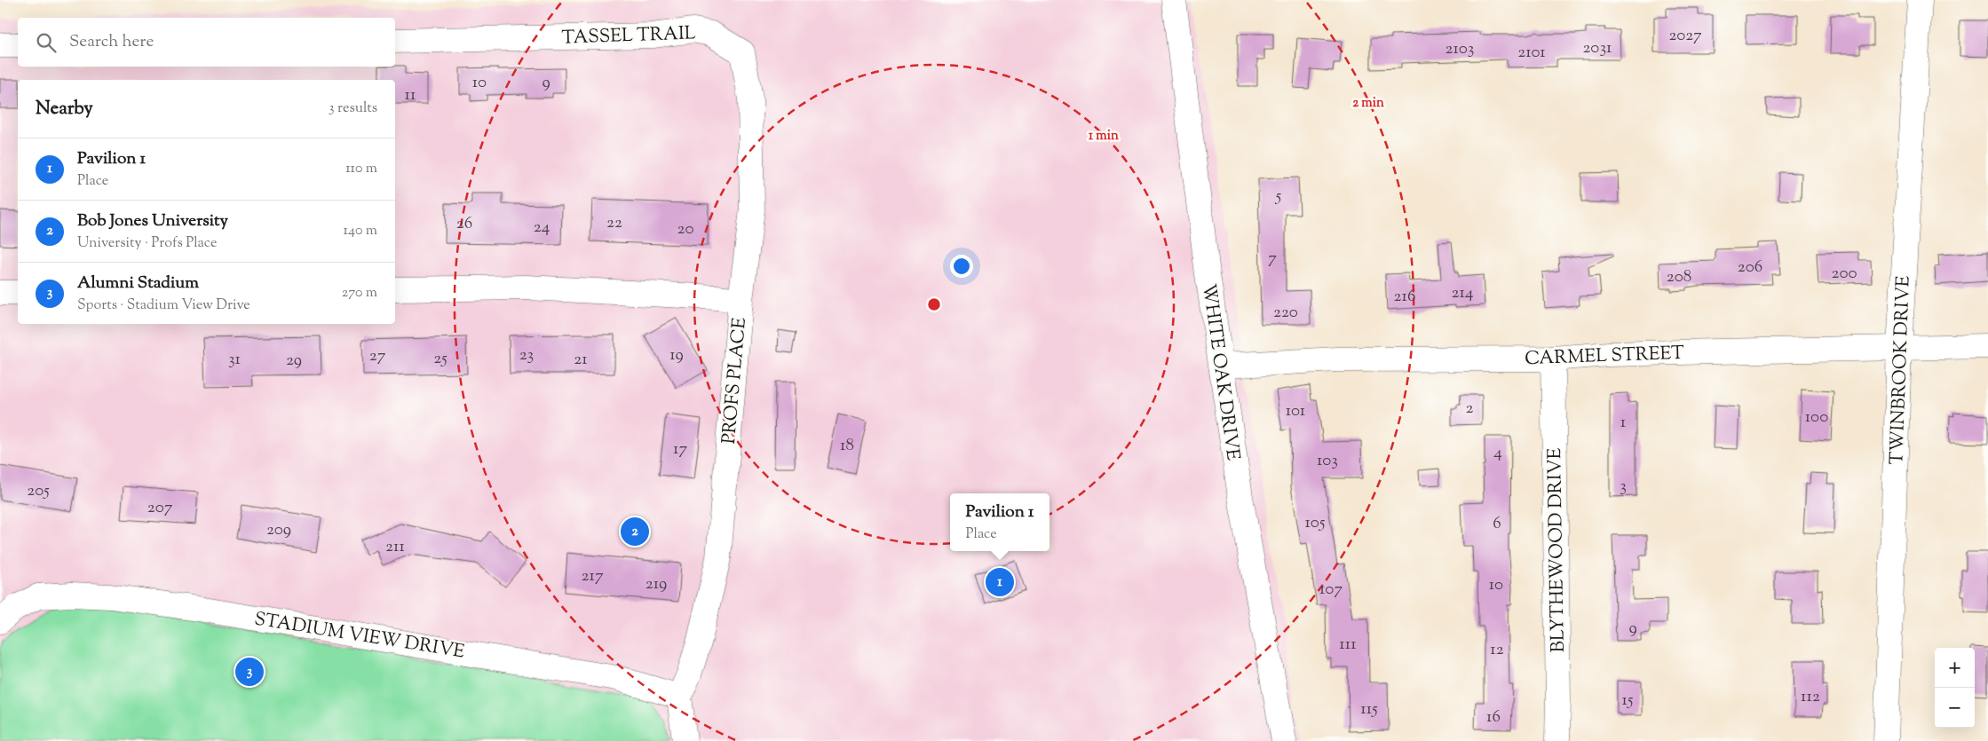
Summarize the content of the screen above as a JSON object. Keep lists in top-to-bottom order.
{
  "streets": {
    "street": [
      "TASSEL TRAIL",
      "CARMEL STREET",
      "TWINBROOK DRIVE",
      "WHITE OAK DRIVE",
      "PROFS PLACE",
      "BLYTHEWOOD DRIVE",
      "STADIUM VIEW DRIVE"
    ]
  },
  "crossings": [
    ["TASSEL TRAIL", "PROFS PLACE"],
    ["CARMEL STREET", "TWINBROOK DRIVE"],
    ["CARMEL STREET", "WHITE OAK DRIVE"],
    ["CARMEL STREET", "BLYTHEWOOD DRIVE"],
    ["PROFS PLACE", "STADIUM VIEW DRIVE"]
  ],
  "house_numbers": [
    "2027",
    "2031",
    "2103",
    "2101",
    "10",
    "9",
    "11",
    "5",
    "22",
    "26",
    "24",
    "20",
    "7",
    "206",
    "200",
    "208",
    "214",
    "216",
    "220",
    "23",
    "19",
    "27",
    "25",
    "31",
    "21",
    "29",
    "2",
    "101",
    "100",
    "1",
    "18",
    "17",
    "4",
    "103",
    "3",
    "205",
    "207",
    "105",
    "6",
    "209",
    "211",
    "217",
    "219",
    "10",
    "107",
    "9",
    "111",
    "12",
    "112",
    "15",
    "115",
    "16"
  ],
  "page": {
    "search": "Search here",
    "heading": ["Nearby", "3 results"],
    "list": [
      {
        "mark": "1",
        "name": "Pavilion 1",
        "note": "Place",
        "value": "110 m"
      },
      {
        "mark": "2",
        "name": "Bob Jones University",
        "note": "University · Profs Place",
        "value": "140 m"
      },
      {
        "mark": "3",
        "name": "Alumni Stadium",
        "note": "Sports · Stadium View Drive",
        "value": "270 m"
      }
    ],
    "popup": ["Pavilion 1", "Place"],
    "pins": ["2", "1", "3"],
    "map_buttons": ["+", "−"]
  },
  "rings": ["2 min", "1 min"]
}
